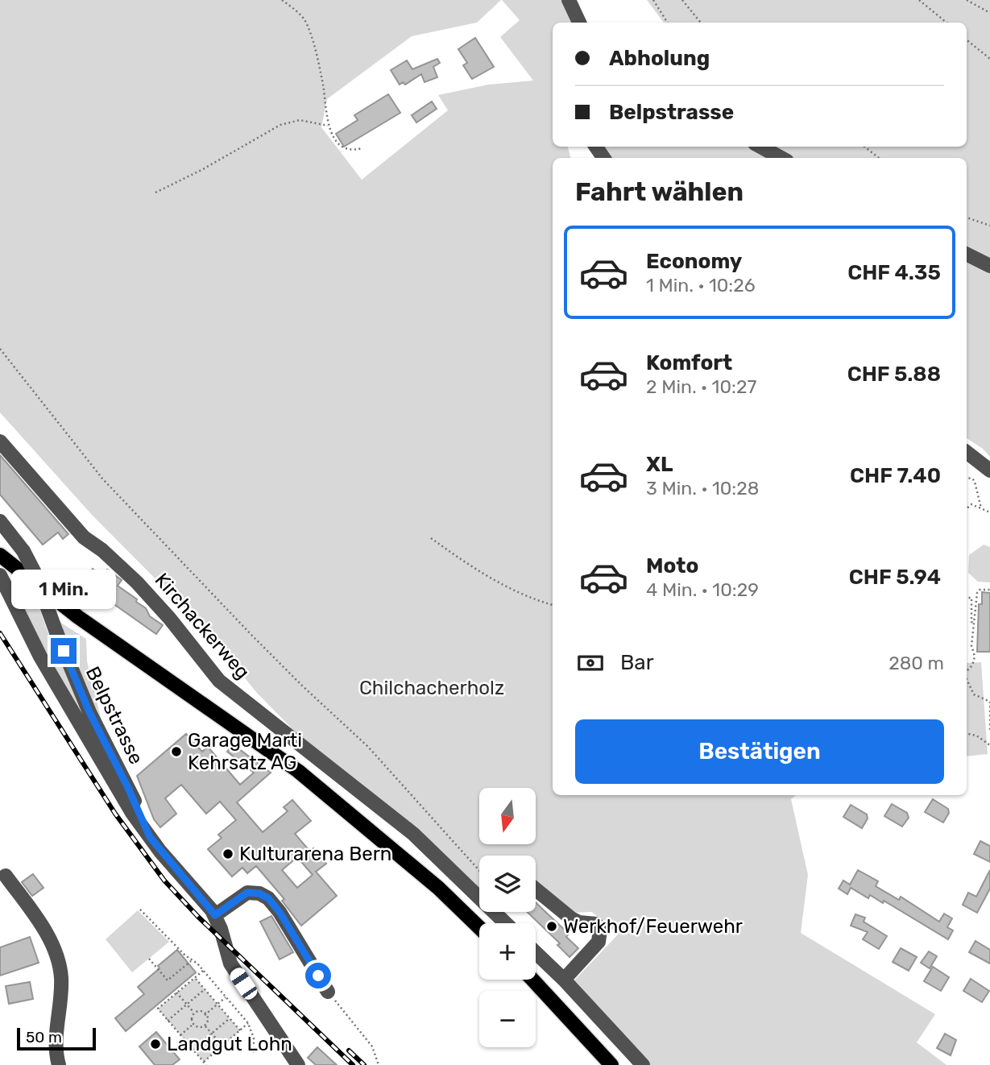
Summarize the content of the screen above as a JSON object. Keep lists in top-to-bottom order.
{
  "streets": {
    "street": ["Kirchackerweg", "Belpstrasse"]
  },
  "parks": ["Chilchacherholz"],
  "places": [
    "Garage Marti Kehrsatz AG",
    "Kulturarena Bern",
    "Werkhof/Feuerwehr",
    "Landgut Lohn"
  ],
  "scale_bar": "50 m",
  "north": "bottom",
  "page": {
    "banner": ["Abholung", "Belpstrasse"],
    "heading": "Fahrt wählen",
    "list": [
      {
        "name": "Economy",
        "note": "1 Min. · 10:26",
        "value": "CHF 4.35"
      },
      {
        "name": "Komfort",
        "note": "2 Min. · 10:27",
        "value": "CHF 5.88"
      },
      {
        "name": "XL",
        "note": "3 Min. · 10:28",
        "value": "CHF 7.40"
      },
      {
        "name": "Moto",
        "note": "4 Min. · 10:29",
        "value": "CHF 5.94"
      }
    ],
    "bubble": "1 Min.",
    "pay": ["Bar", "280 m"],
    "buttons": "Bestätigen",
    "map_buttons": ["+", "−"],
    "scale": "50 m"
  }
}
